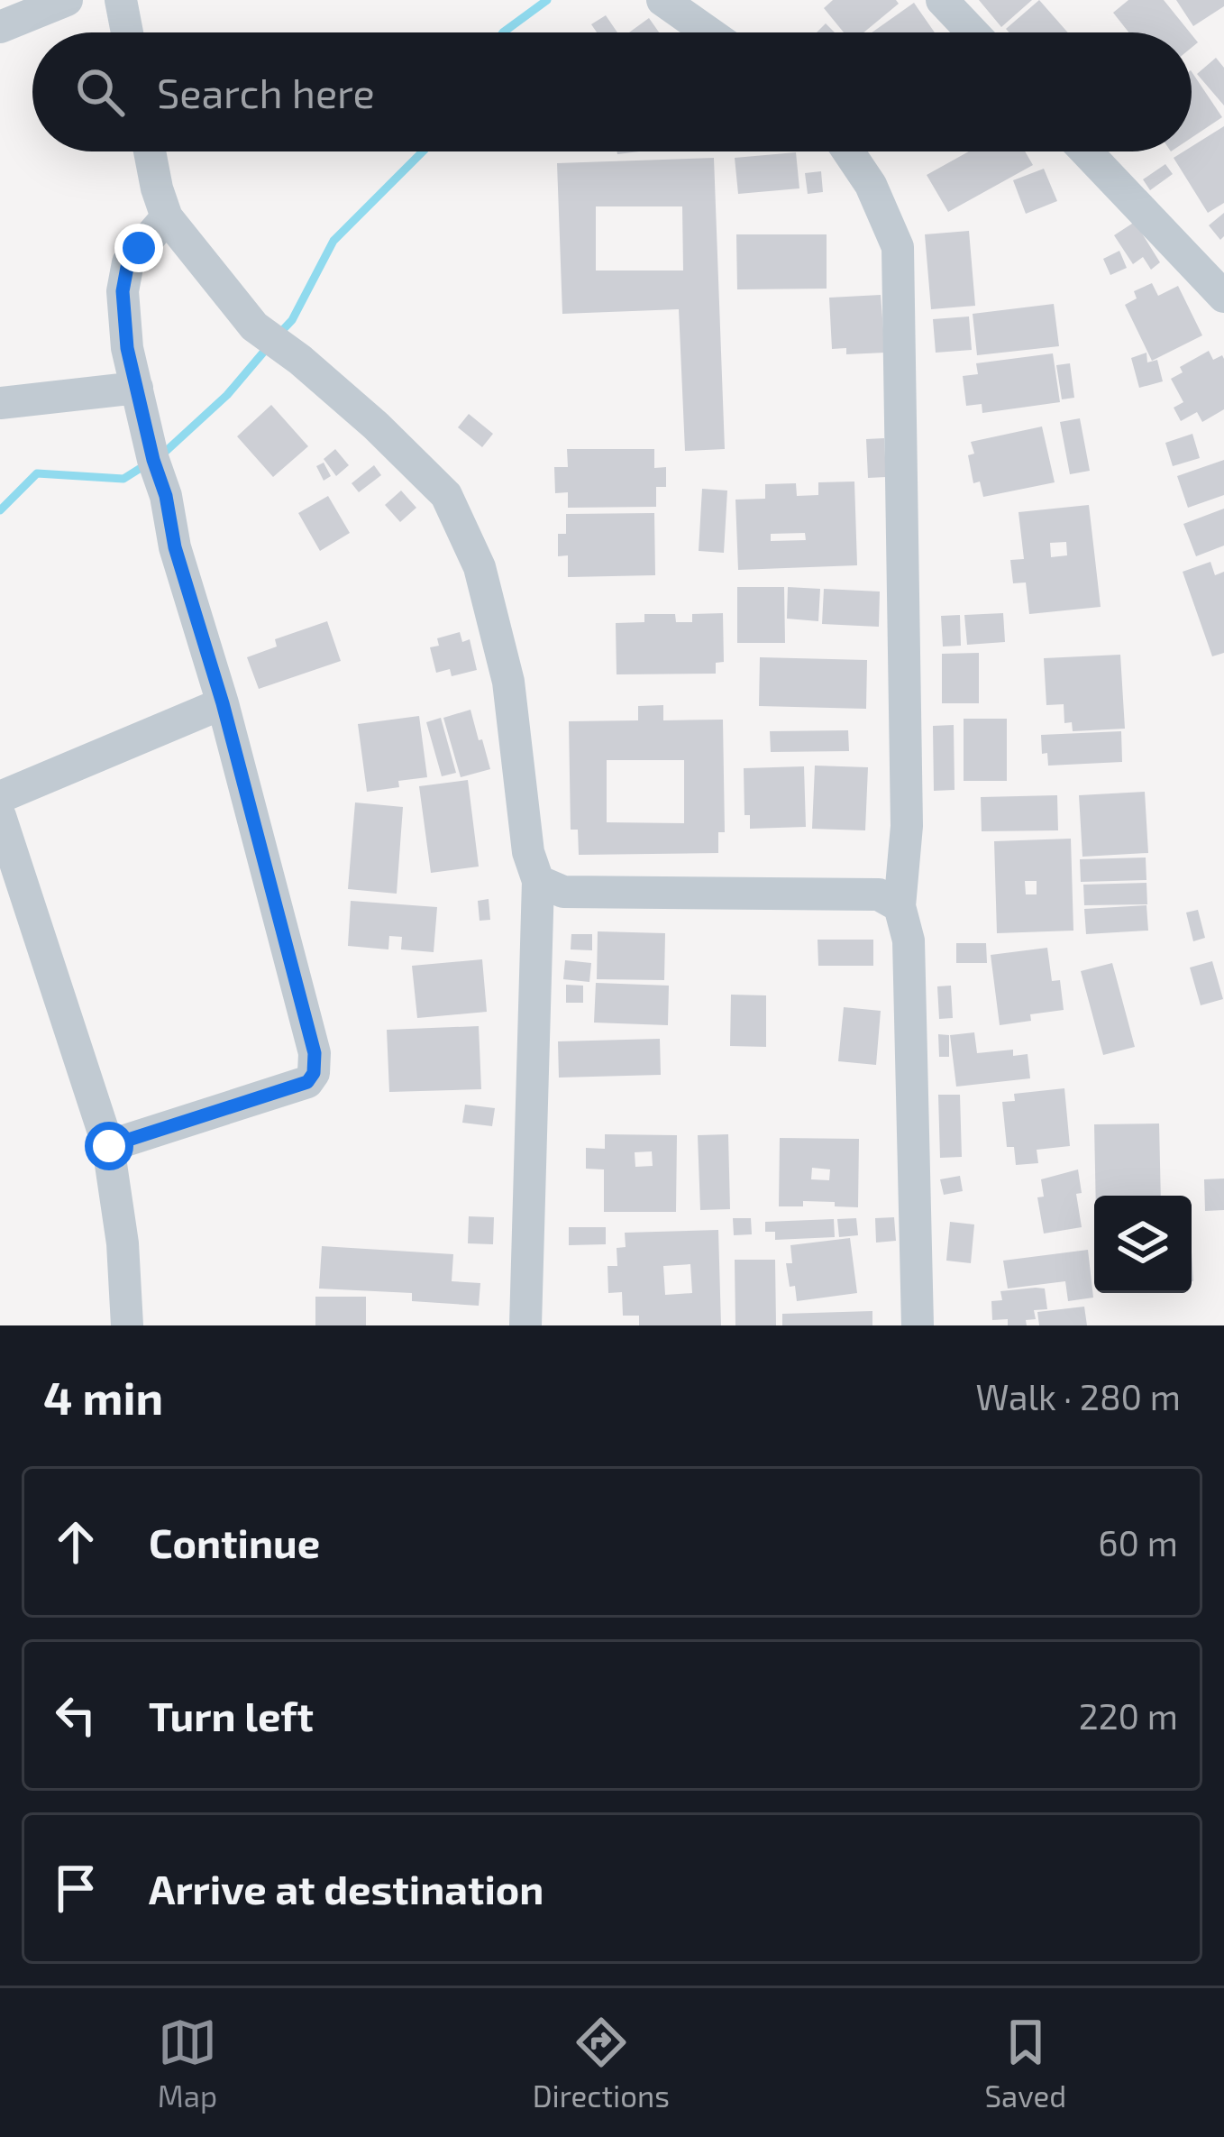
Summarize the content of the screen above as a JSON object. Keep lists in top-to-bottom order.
{
  "page": {
    "search": "Search here",
    "heading": ["4 min", "Walk · 280 m"],
    "list": [
      ["Continue", "60 m"],
      ["Turn left", "220 m"],
      "Arrive at destination"
    ],
    "nav": ["Map", "Directions", "Saved"]
  }
}
